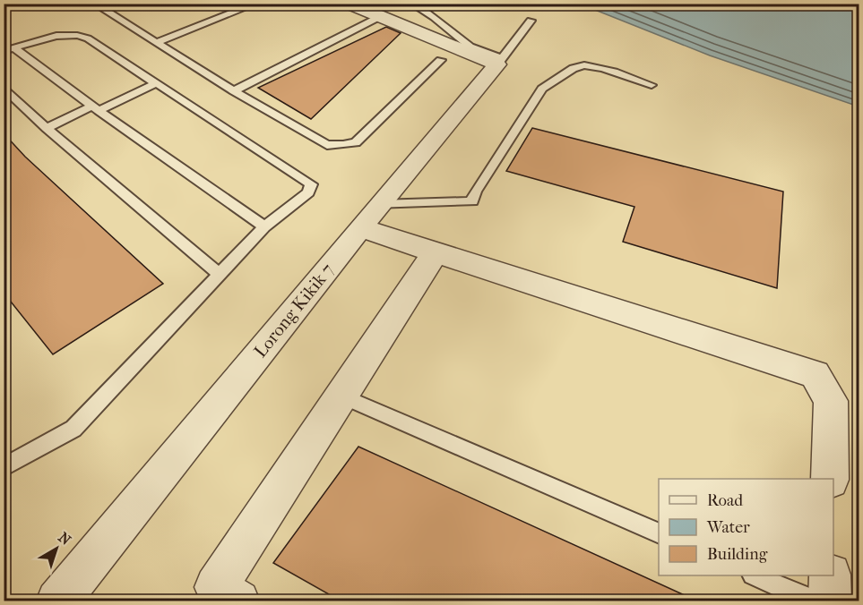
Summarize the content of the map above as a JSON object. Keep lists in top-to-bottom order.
{
  "streets": {
    "street": ["Lorong Kikik 7"]
  },
  "legend": ["Road", "Water", "Building"],
  "north": "top right"
}
